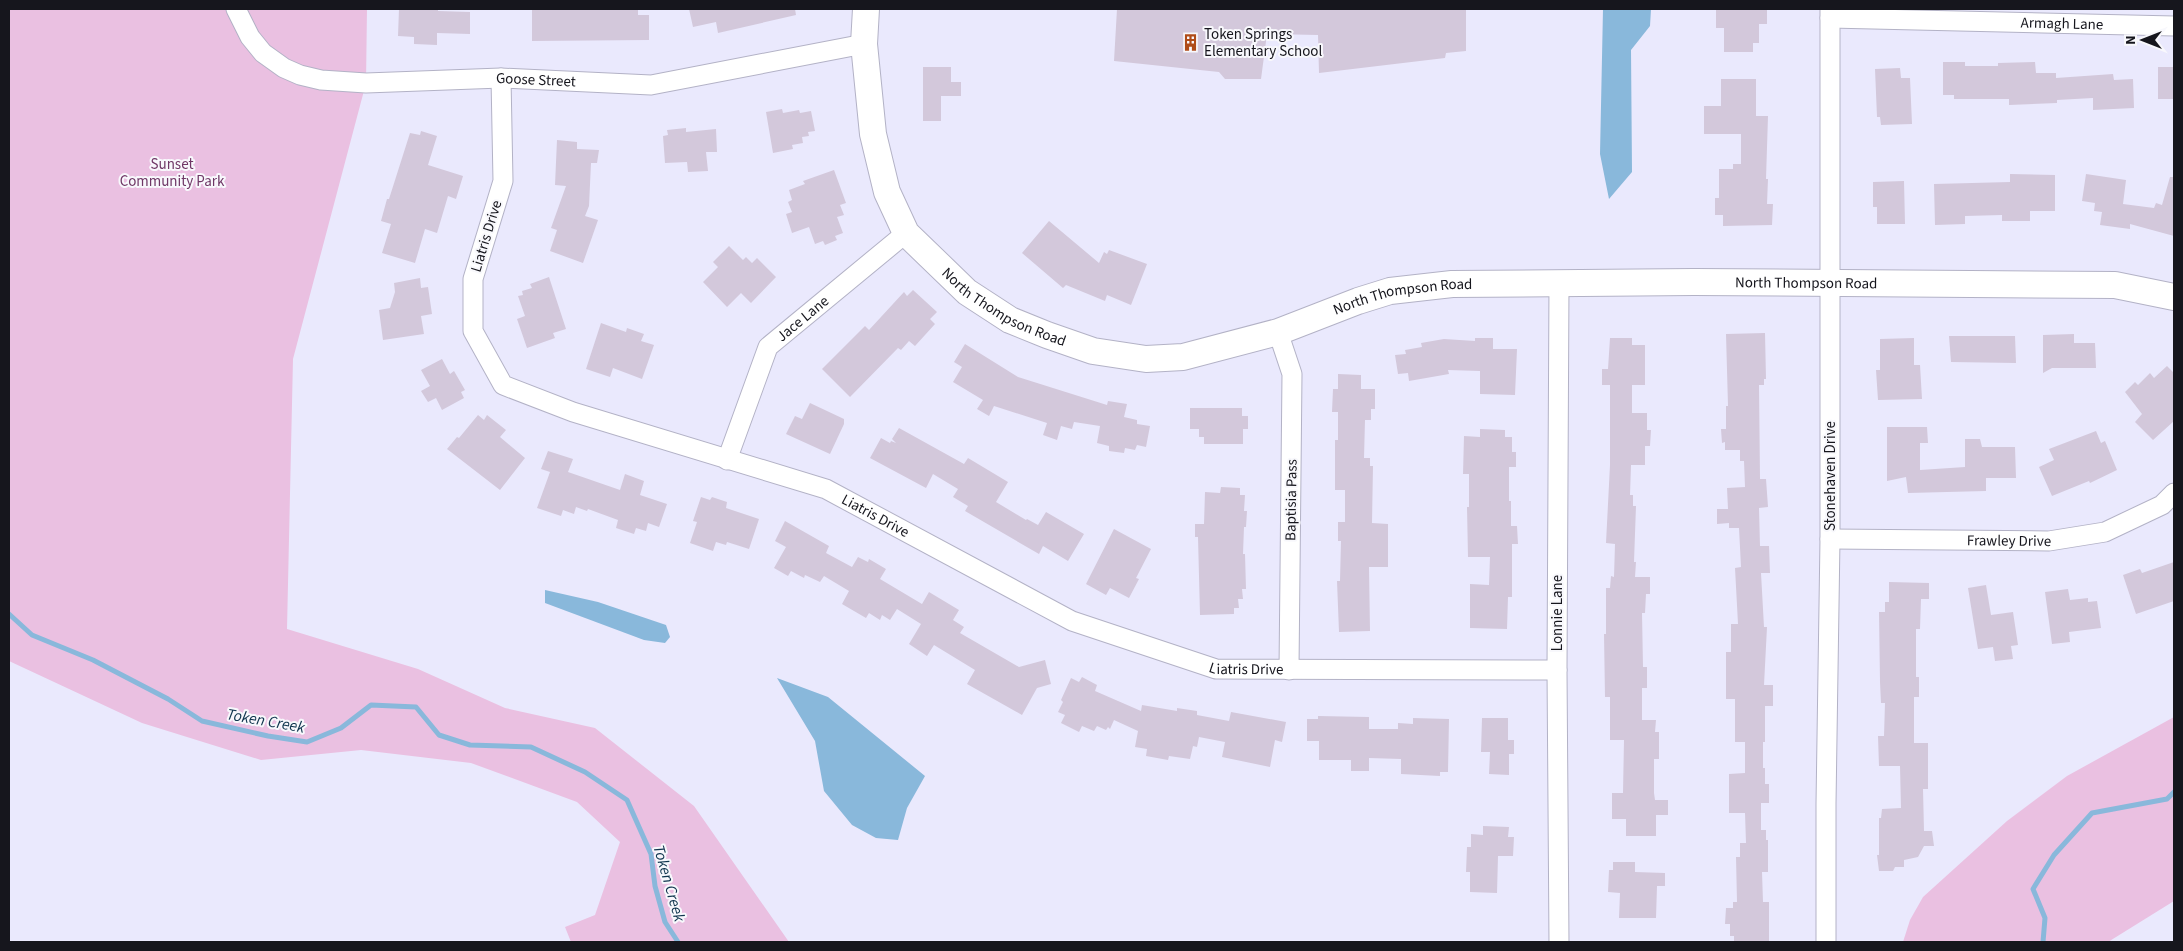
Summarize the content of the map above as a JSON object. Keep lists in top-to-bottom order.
{
  "streets": {
    "street": [
      "Armagh Lane",
      "Goose Street",
      "Liatris Drive",
      "North Thompson Road",
      "Jace Lane",
      "Stonehaven Drive",
      "Baptisia Pass",
      "Frawley Drive",
      "Lonnie Lane"
    ]
  },
  "crossings": [
    ["Armagh Lane", "Stonehaven Drive"],
    ["Goose Street", "Liatris Drive"],
    ["Goose Street", "North Thompson Road"],
    ["Liatris Drive", "Jace Lane"],
    ["Liatris Drive", "Baptisia Pass"],
    ["Liatris Drive", "Lonnie Lane"],
    ["North Thompson Road", "Jace Lane"],
    ["North Thompson Road", "Stonehaven Drive"],
    ["North Thompson Road", "Baptisia Pass"],
    ["North Thompson Road", "Lonnie Lane"],
    ["Stonehaven Drive", "Frawley Drive"]
  ],
  "water": ["Token Creek"],
  "parks": ["Sunset Community Park"],
  "places": {
    "building": ["Token Springs Elementary School"]
  },
  "north": "left"
}
